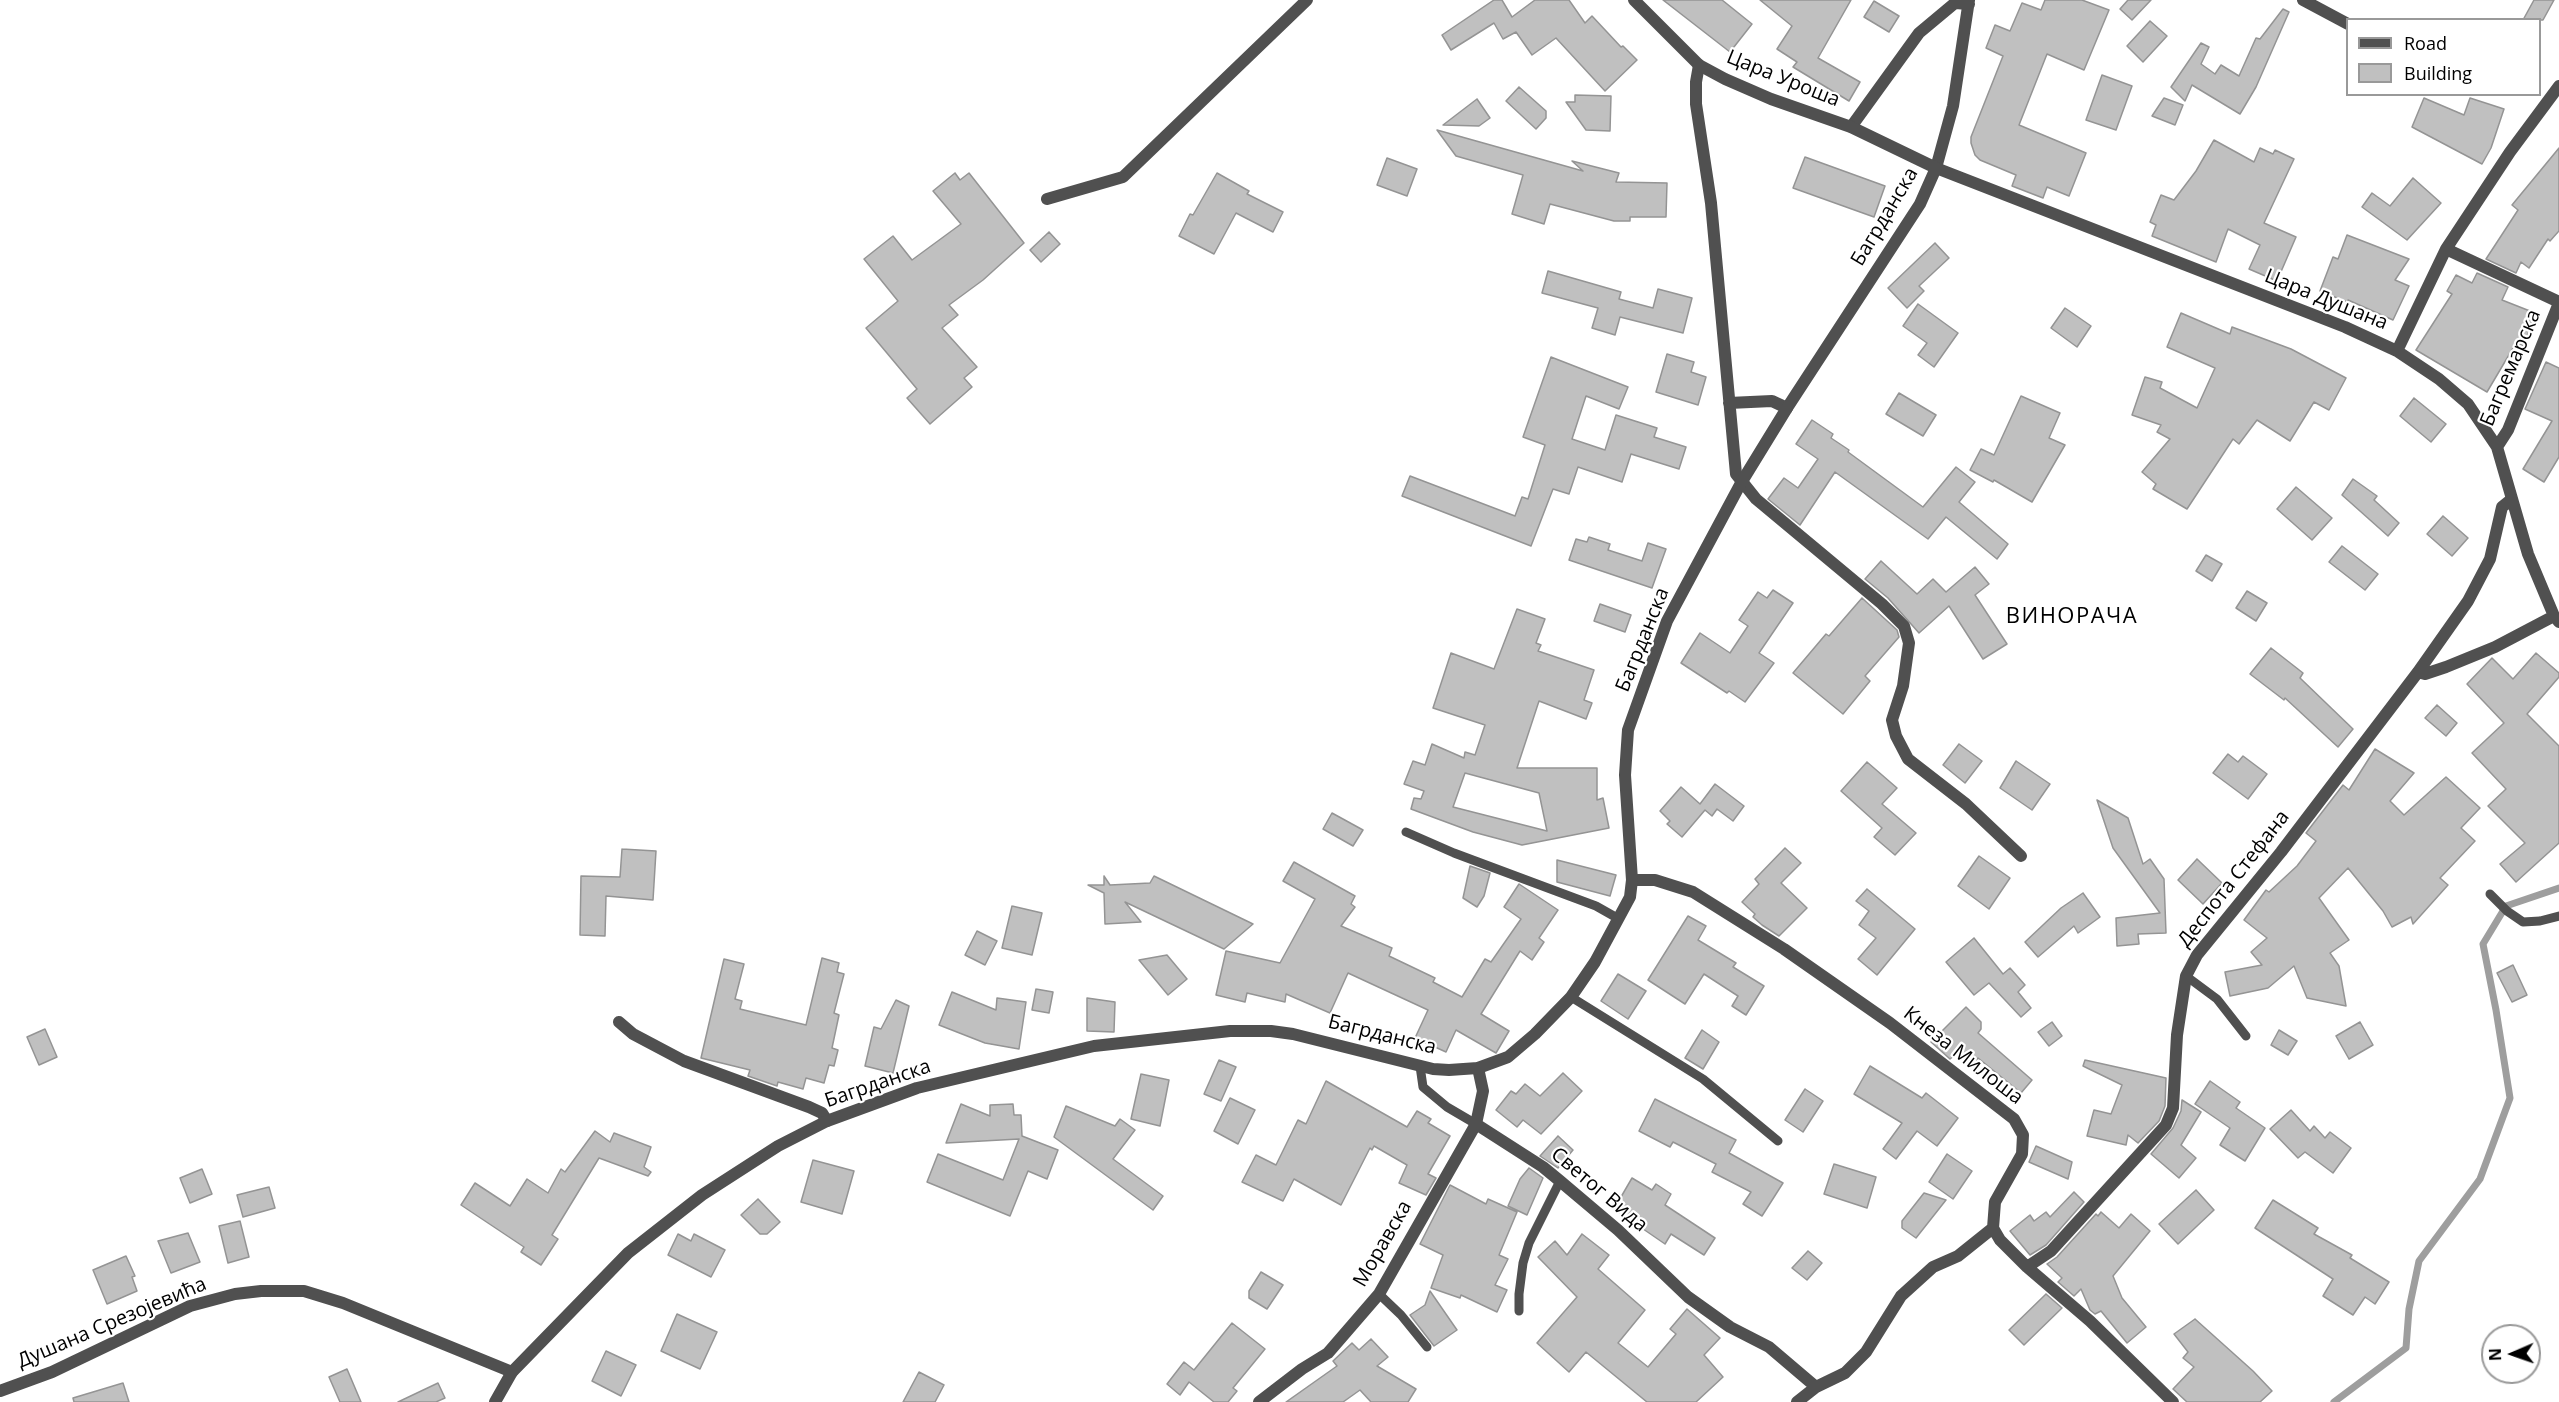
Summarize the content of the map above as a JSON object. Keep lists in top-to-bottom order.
{
  "streets": {
    "street": [
      "Цара Уроша",
      "Багрданска",
      "Цара Душана",
      "Багремарска",
      "Деспота Стефана",
      "Кнеза Милоша",
      "Светог Вида",
      "Моравска",
      "Душана Срезојевића"
    ]
  },
  "crossings": [
    ["Цара Уроша", "Багрданска"],
    ["Цара Уроша", "Цара Душана"],
    ["Багрданска", "Цара Душана"],
    ["Багрданска", "Кнеза Милоша"],
    ["Багрданска", "Моравска"],
    ["Багрданска", "Душана Срезојевића"],
    ["Цара Душана", "Багремарска"],
    ["Цара Душана", "Деспота Стефана"],
    ["Светог Вида", "Моравска"]
  ],
  "districts": ["ВИНОРАЧА"],
  "legend": ["Road", "Building"],
  "north": "left"
}
